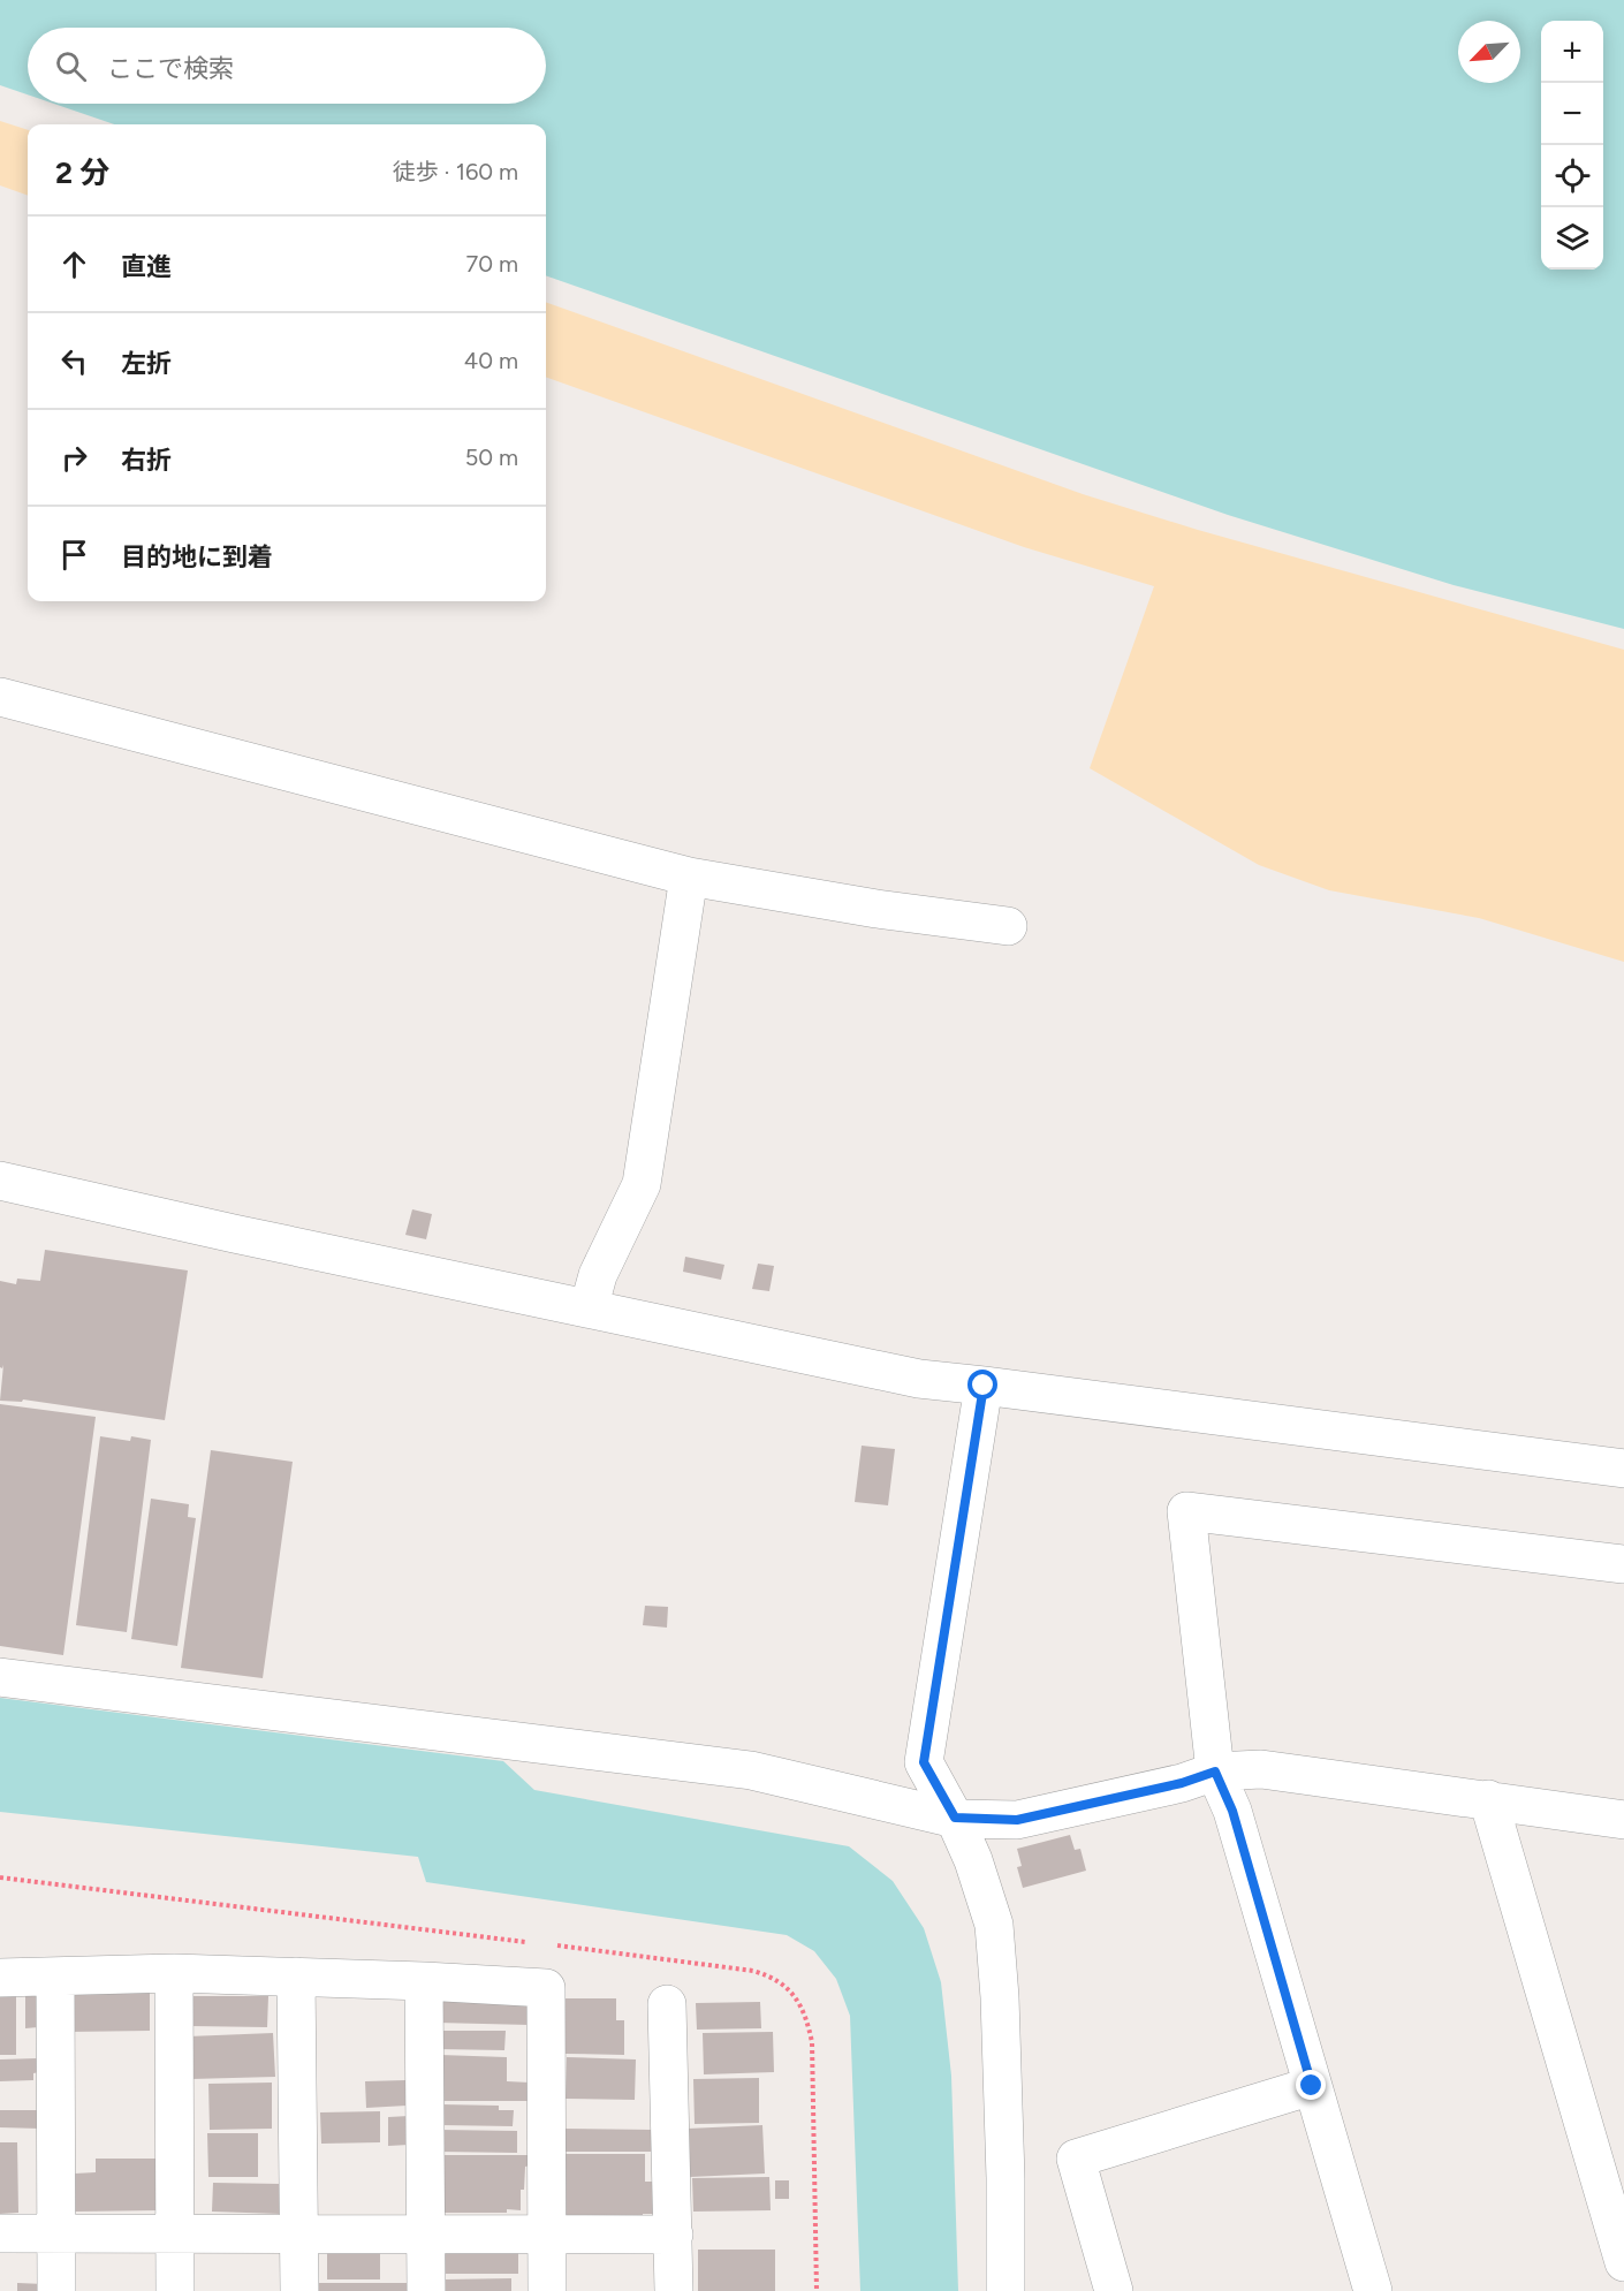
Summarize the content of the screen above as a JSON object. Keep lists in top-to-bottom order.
{
  "north": "bottom left",
  "page": {
    "map_buttons": ["+", "−"],
    "search": "ここで検索",
    "heading": ["2 分", "徒歩 · 160 m"],
    "list": [
      ["直進", "70 m"],
      ["左折", "40 m"],
      ["右折", "50 m"],
      "目的地に到着"
    ]
  }
}
